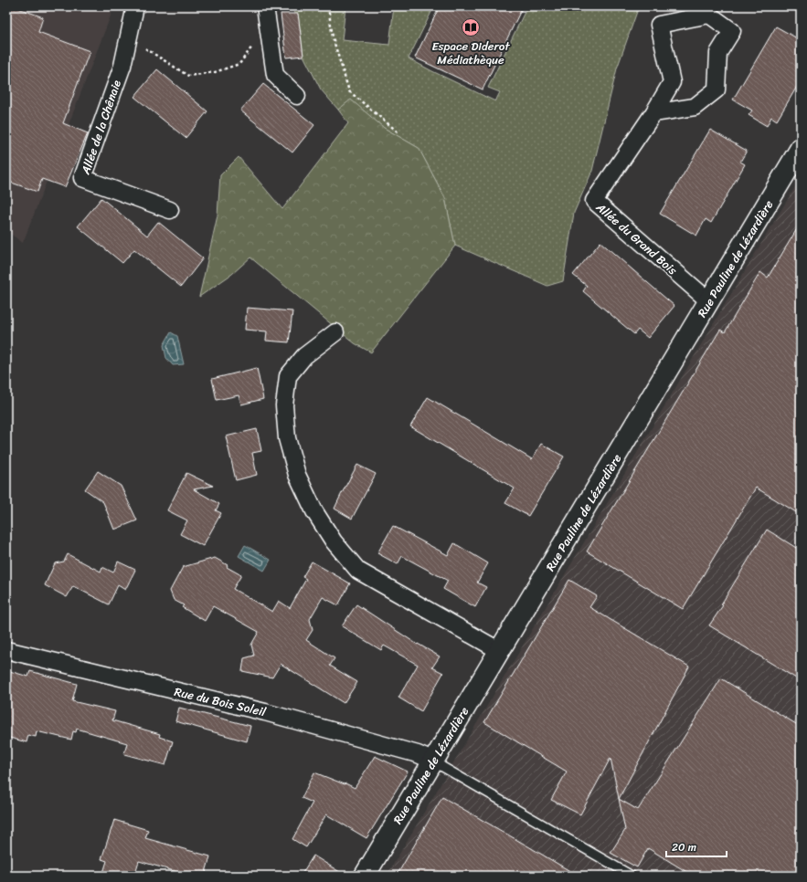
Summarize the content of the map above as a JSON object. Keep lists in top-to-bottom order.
{
  "streets": {
    "main road": ["Rue Pauline de Lézardière"],
    "street": ["Allée de la Chênaie", "Allée du Grand Bois", "Rue du Bois Soleil"]
  },
  "crossings": [
    ["Allée du Grand Bois", "Rue Pauline de Lézardière"],
    ["Rue Pauline de Lézardière", "Rue du Bois Soleil"]
  ],
  "places": {
    "library": ["Espace Diderot Médiathèque"]
  },
  "scale_bar": "20 m"
}
